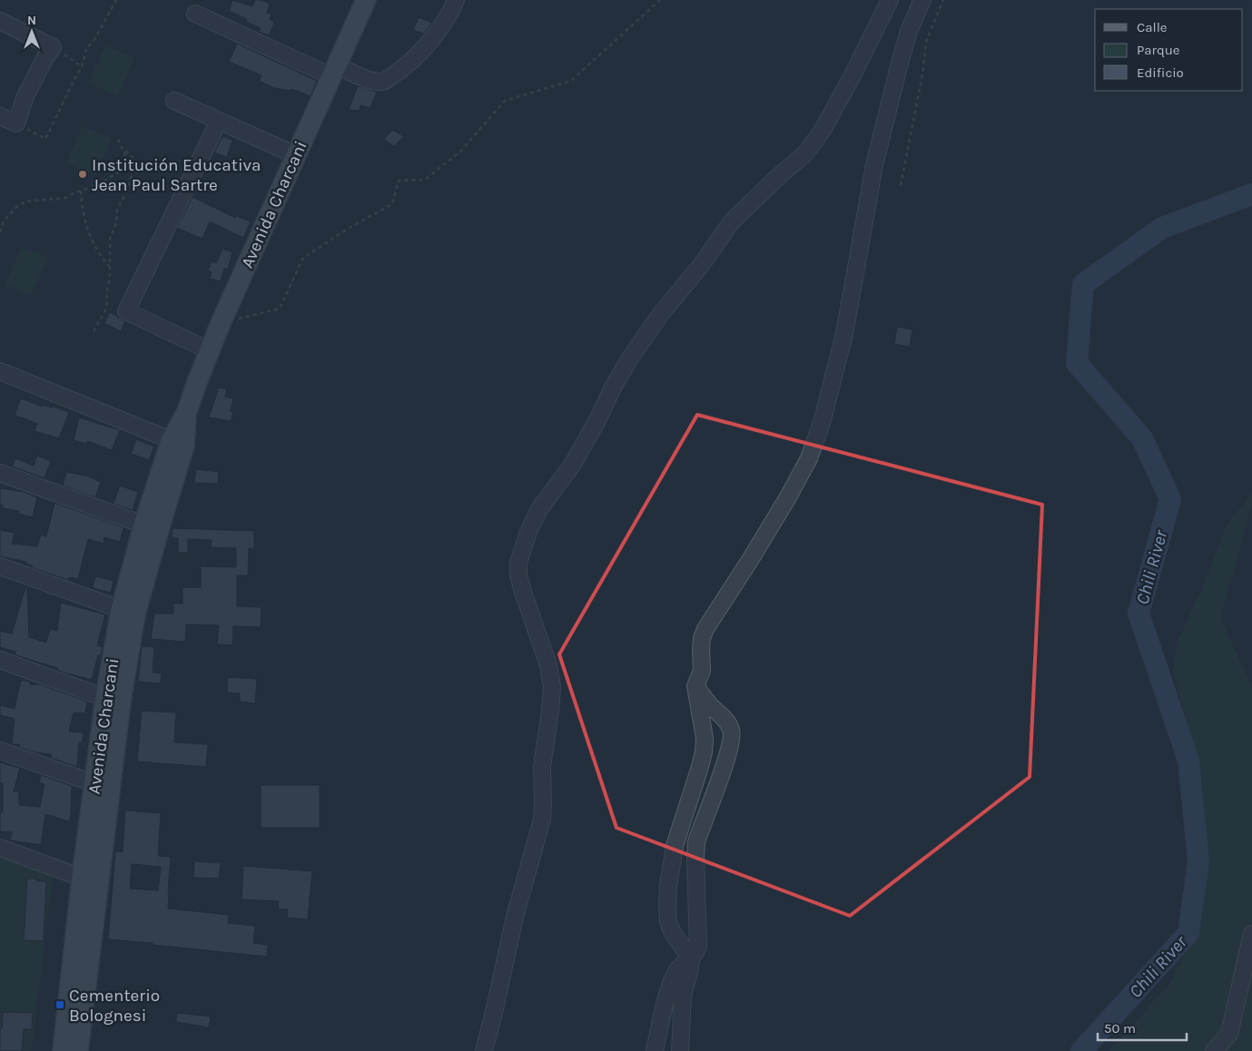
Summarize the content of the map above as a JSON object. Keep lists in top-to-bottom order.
{
  "streets": {
    "main road": ["Avenida Charcani"]
  },
  "water": ["Chili River"],
  "places": {
    "other": ["Institución Educativa Jean Paul Sartre"],
    "transit": ["Cementerio Bolognesi"]
  },
  "legend": ["Calle", "Parque", "Edificio"],
  "scale_bar": "50 m",
  "north": "top"
}
